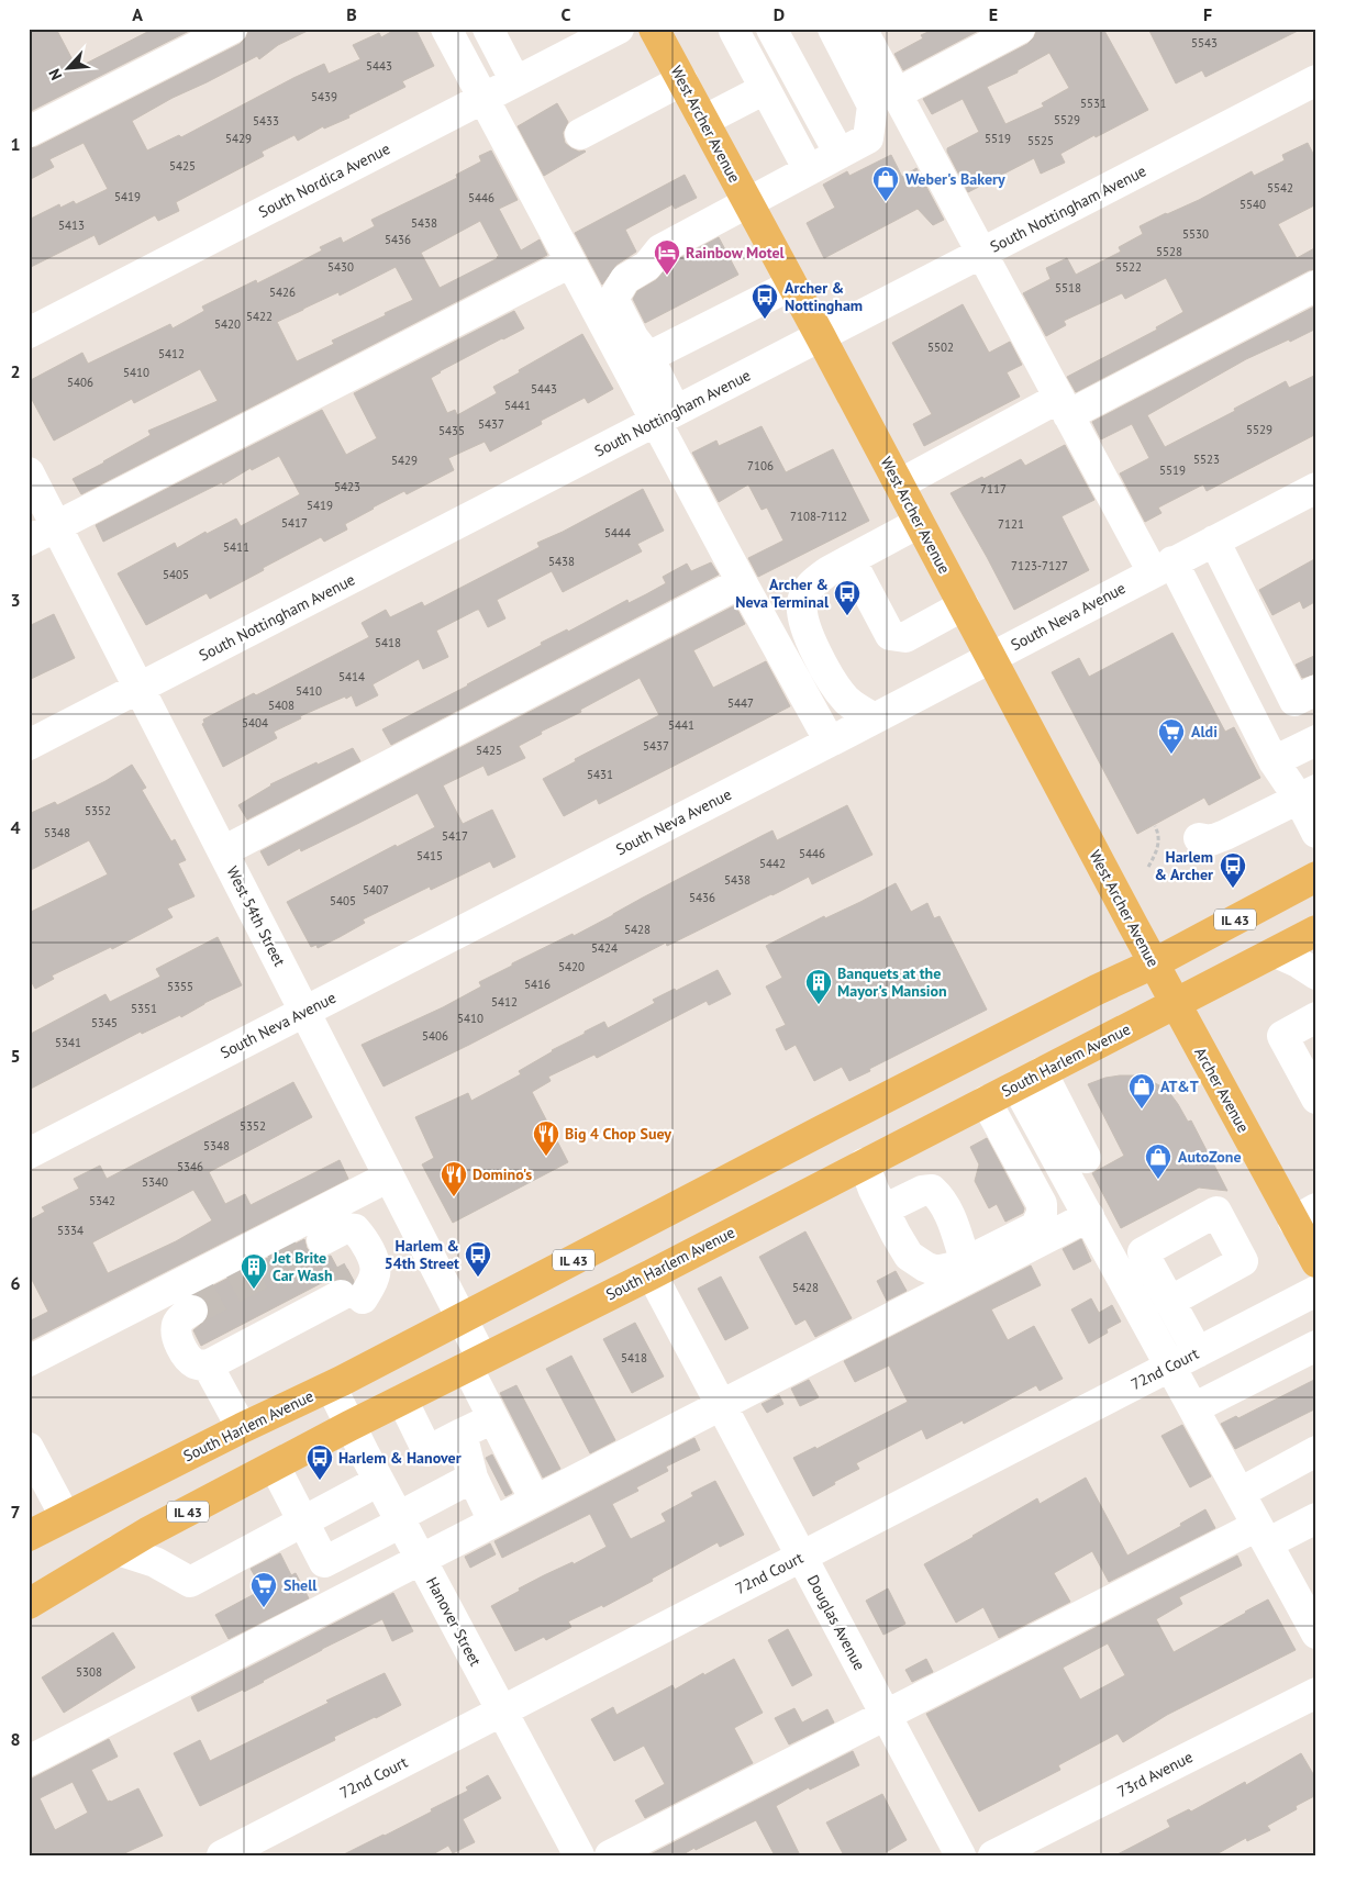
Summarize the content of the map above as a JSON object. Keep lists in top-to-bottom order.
{
  "streets": {
    "main road": [
      "West Archer Avenue",
      "IL 43",
      "South Harlem Avenue",
      "Archer Avenue"
    ],
    "street": [
      "South Nordica Avenue",
      "South Nottingham Avenue",
      "South Neva Avenue",
      "West 54th Street",
      "72nd Court",
      "Hanover Street",
      "Douglas Avenue",
      "73rd Avenue"
    ]
  },
  "crossings": [
    ["West Archer Avenue", "South Nottingham Avenue"],
    ["West Archer Avenue", "South Neva Avenue"],
    ["West Archer Avenue", "South Harlem Avenue"],
    ["West Archer Avenue", "Archer Avenue"],
    ["South Nottingham Avenue", "West 54th Street"],
    ["South Neva Avenue", "West 54th Street"],
    ["West 54th Street", "South Harlem Avenue"],
    ["South Harlem Avenue", "Archer Avenue"],
    ["South Harlem Avenue", "Hanover Street"],
    ["South Harlem Avenue", "Douglas Avenue"],
    ["72nd Court", "Hanover Street"],
    ["72nd Court", "Douglas Avenue"]
  ],
  "places": {
    "shop": ["Weber's Bakery", "AT&T", "AutoZone"],
    "hotel": ["Rainbow Motel"],
    "bus stop": [
      "Archer & Nottingham",
      "Archer & Neva Terminal",
      "Harlem & Archer",
      "Harlem & 54th Street",
      "Harlem & Hanover"
    ],
    "supermarket": ["Aldi", "Shell"],
    "building": ["Banquets at the Mayor's Mansion", "Jet Brite Car Wash"],
    "restaurant": ["Big 4 Chop Suey", "Domino's"]
  },
  "house_numbers": [
    "5543",
    "5443",
    "5439",
    "5531",
    "5529",
    "5433",
    "5429",
    "5519",
    "5525",
    "5425",
    "5542",
    "5419",
    "5446",
    "5540",
    "5438",
    "5413",
    "5530",
    "5436",
    "5528",
    "5430",
    "5522",
    "5518",
    "5426",
    "5422",
    "5420",
    "5502",
    "5412",
    "5410",
    "5406",
    "5443",
    "5441",
    "5437",
    "5529",
    "5435",
    "5523",
    "5429",
    "7106",
    "5519",
    "5423",
    "7117",
    "5419",
    "7108-7112",
    "5417",
    "7121",
    "5444",
    "5411",
    "5438",
    "7123-7127",
    "5405",
    "5418",
    "5414",
    "5410",
    "5447",
    "5408",
    "5404",
    "5441",
    "5437",
    "5425",
    "5431",
    "5352",
    "5348",
    "5417",
    "5446",
    "5415",
    "5442",
    "5438",
    "5407",
    "5436",
    "5405",
    "5428",
    "5424",
    "5420",
    "5416",
    "5355",
    "5412",
    "5351",
    "5410",
    "5345",
    "5406",
    "5341",
    "5352",
    "5348",
    "5346",
    "5340",
    "5342",
    "5334",
    "5428",
    "5418",
    "5308"
  ],
  "north": "bottom left",
  "grid": {
    "columns": [
      "A",
      "B",
      "C",
      "D",
      "E",
      "F"
    ],
    "rows": [
      "1",
      "2",
      "3",
      "4",
      "5",
      "6",
      "7",
      "8"
    ]
  }
}
